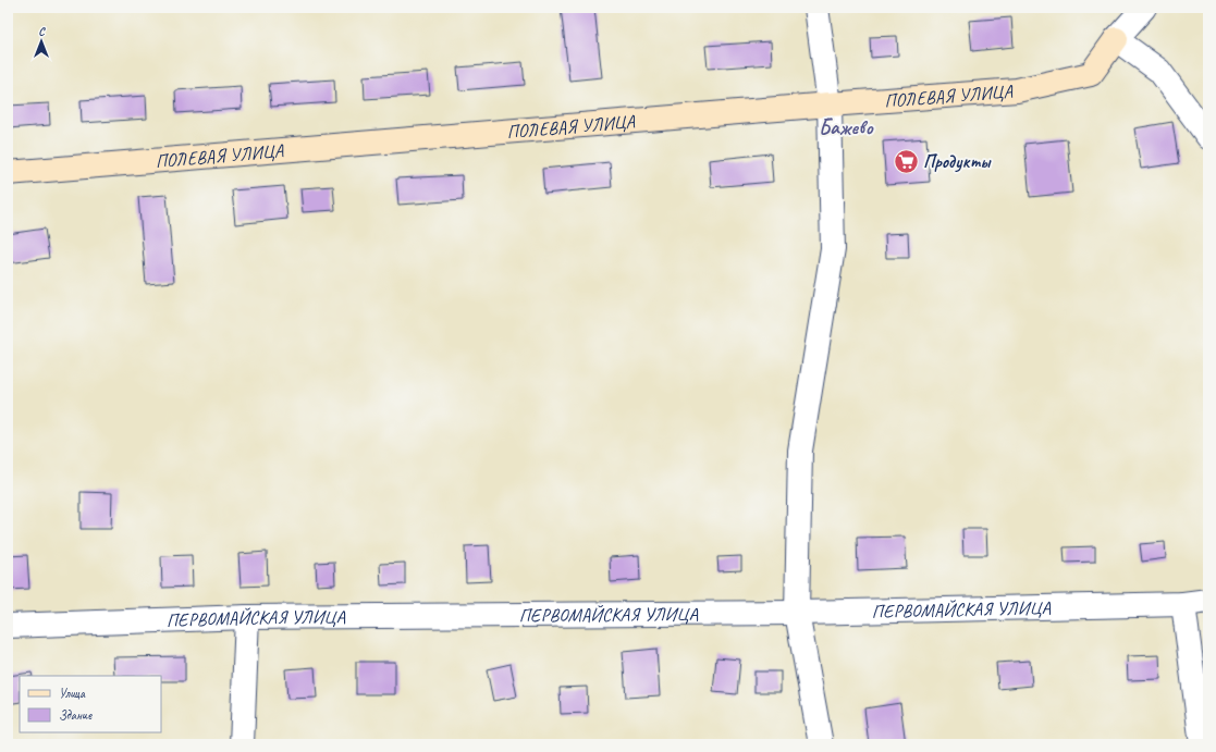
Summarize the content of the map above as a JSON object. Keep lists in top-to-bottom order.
{
  "streets": {
    "street": ["ПОЛЕВАЯ УЛИЦА", "ПЕРВОМАЙСКАЯ УЛИЦА"]
  },
  "districts": ["Бажево"],
  "places": {
    "supermarket": ["Продукты"]
  },
  "legend": ["Улица", "Здание"],
  "north": "top"
}
